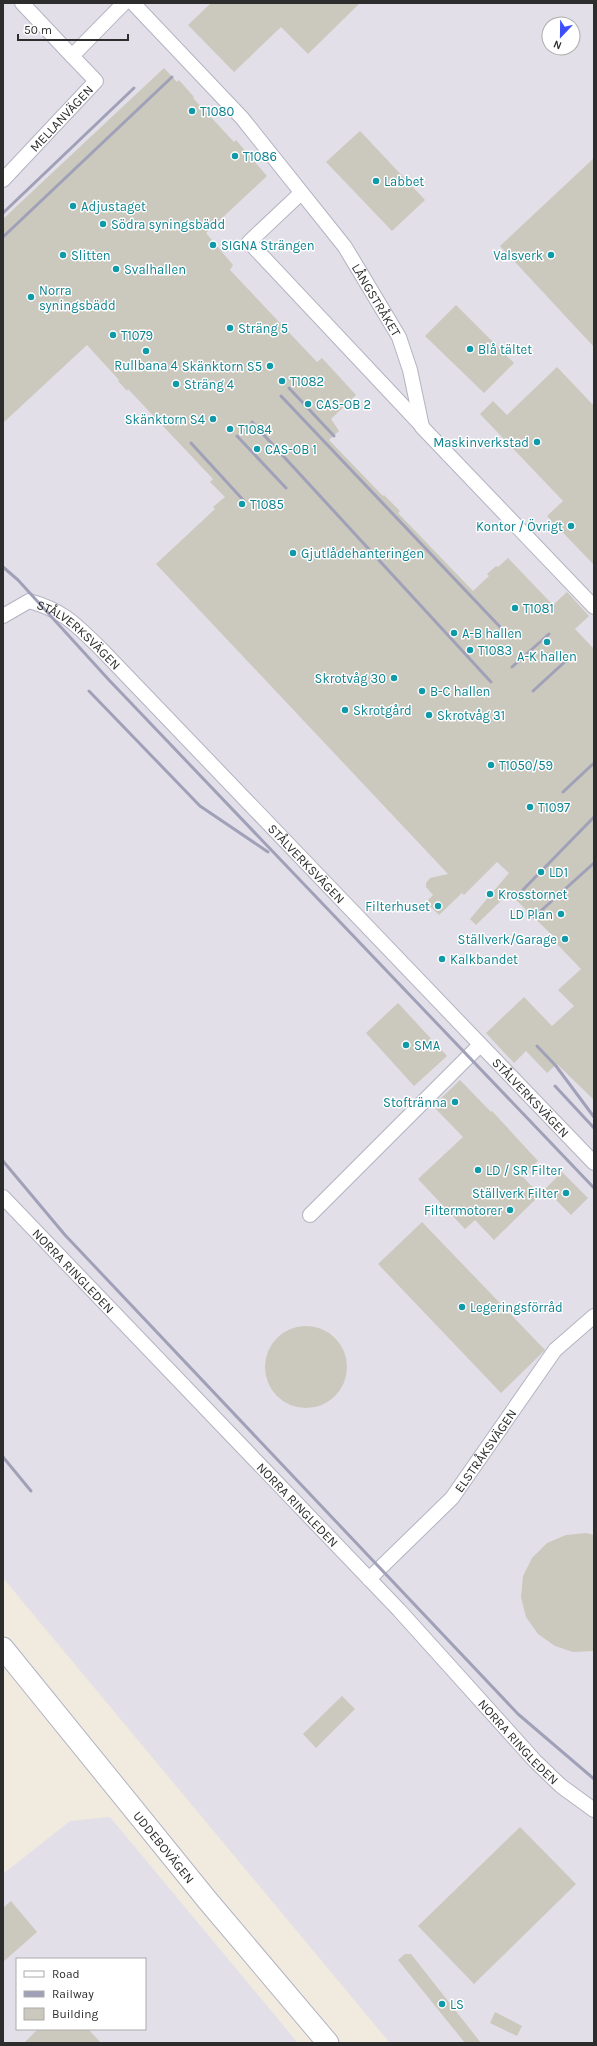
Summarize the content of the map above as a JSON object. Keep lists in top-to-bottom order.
{
  "streets": {
    "street": [
      "MELLANVÄGEN",
      "LÅNGSTRÅKET",
      "STÅLVERKSVÄGEN",
      "NORRA RINGLEDEN",
      "ELSTRÅKSVÄGEN",
      "UDDEBOVÄGEN"
    ]
  },
  "crossings": [
    ["NORRA RINGLEDEN", "ELSTRÅKSVÄGEN"]
  ],
  "places": [
    "T1080",
    "T1086",
    "Labbet",
    "Adjustaget",
    "Södra syningsbädd",
    "SIGNA Strängen",
    "Slitten",
    "Valsverk",
    "Svalhallen",
    "Norra syningsbädd",
    "Sträng 5",
    "T1079",
    "Blå tältet",
    "Rullbana 4",
    "Skänktorn S5",
    "T1082",
    "Sträng 4",
    "CAS-OB 2",
    "Skänktorn S4",
    "T1084",
    "Maskinverkstad",
    "CAS-OB 1",
    "T1085",
    "Kontor / Övrigt",
    "Gjutlådehanteringen",
    "T1081",
    "A-B hallen",
    "A-K hallen",
    "T1083",
    "Skrotvåg 30",
    "B-C hallen",
    "Skrotgård",
    "Skrotvåg 31",
    "T1050/59",
    "T1097",
    "LD1",
    "Krosstornet",
    "Filterhuset",
    "LD Plan",
    "Ställverk/Garage",
    "Kalkbandet",
    "SMA",
    "Stoftränna",
    "LD / SR Filter",
    "Ställverk Filter",
    "Filtermotorer",
    "Legeringsförråd",
    "LS"
  ],
  "legend": ["Road", "Railway", "Building"],
  "scale_bar": "50 m",
  "north": "bottom"
}
